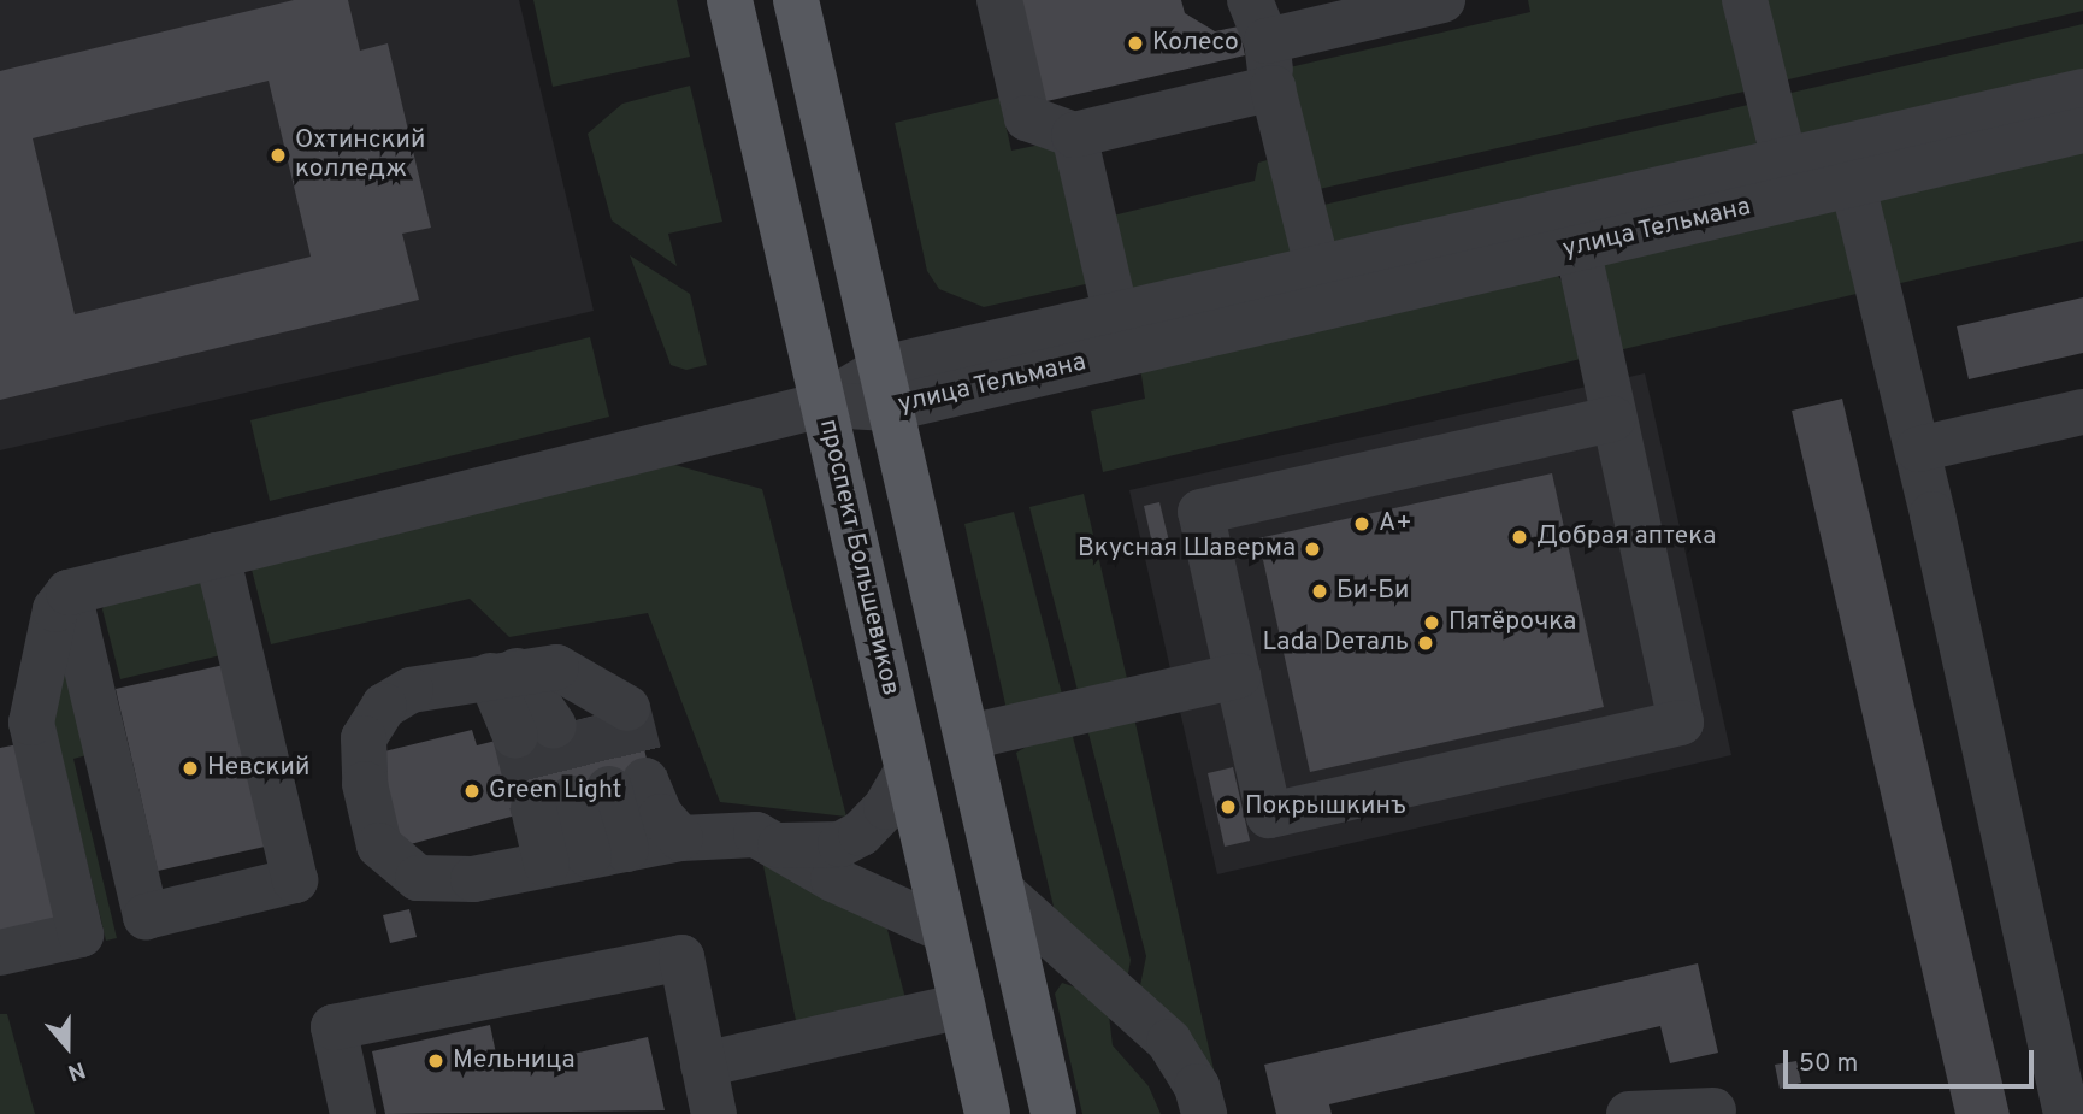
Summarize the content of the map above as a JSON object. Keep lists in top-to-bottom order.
{
  "streets": {
    "main road": ["проспект Большевиков"],
    "street": ["улица Тельмана"]
  },
  "crossings": [
    ["улица Тельмана", "проспект Большевиков"]
  ],
  "places": [
    "Колесо",
    "Охтинский колледж",
    "А+",
    "Добрая аптека",
    "Вкусная Шаверма",
    "Би-Би",
    "Пятёрочка",
    "Lada Dеталь",
    "Невский",
    "Green Light",
    "Покрышкинъ",
    "Мельница"
  ],
  "scale_bar": "50 m",
  "north": "bottom"
}
